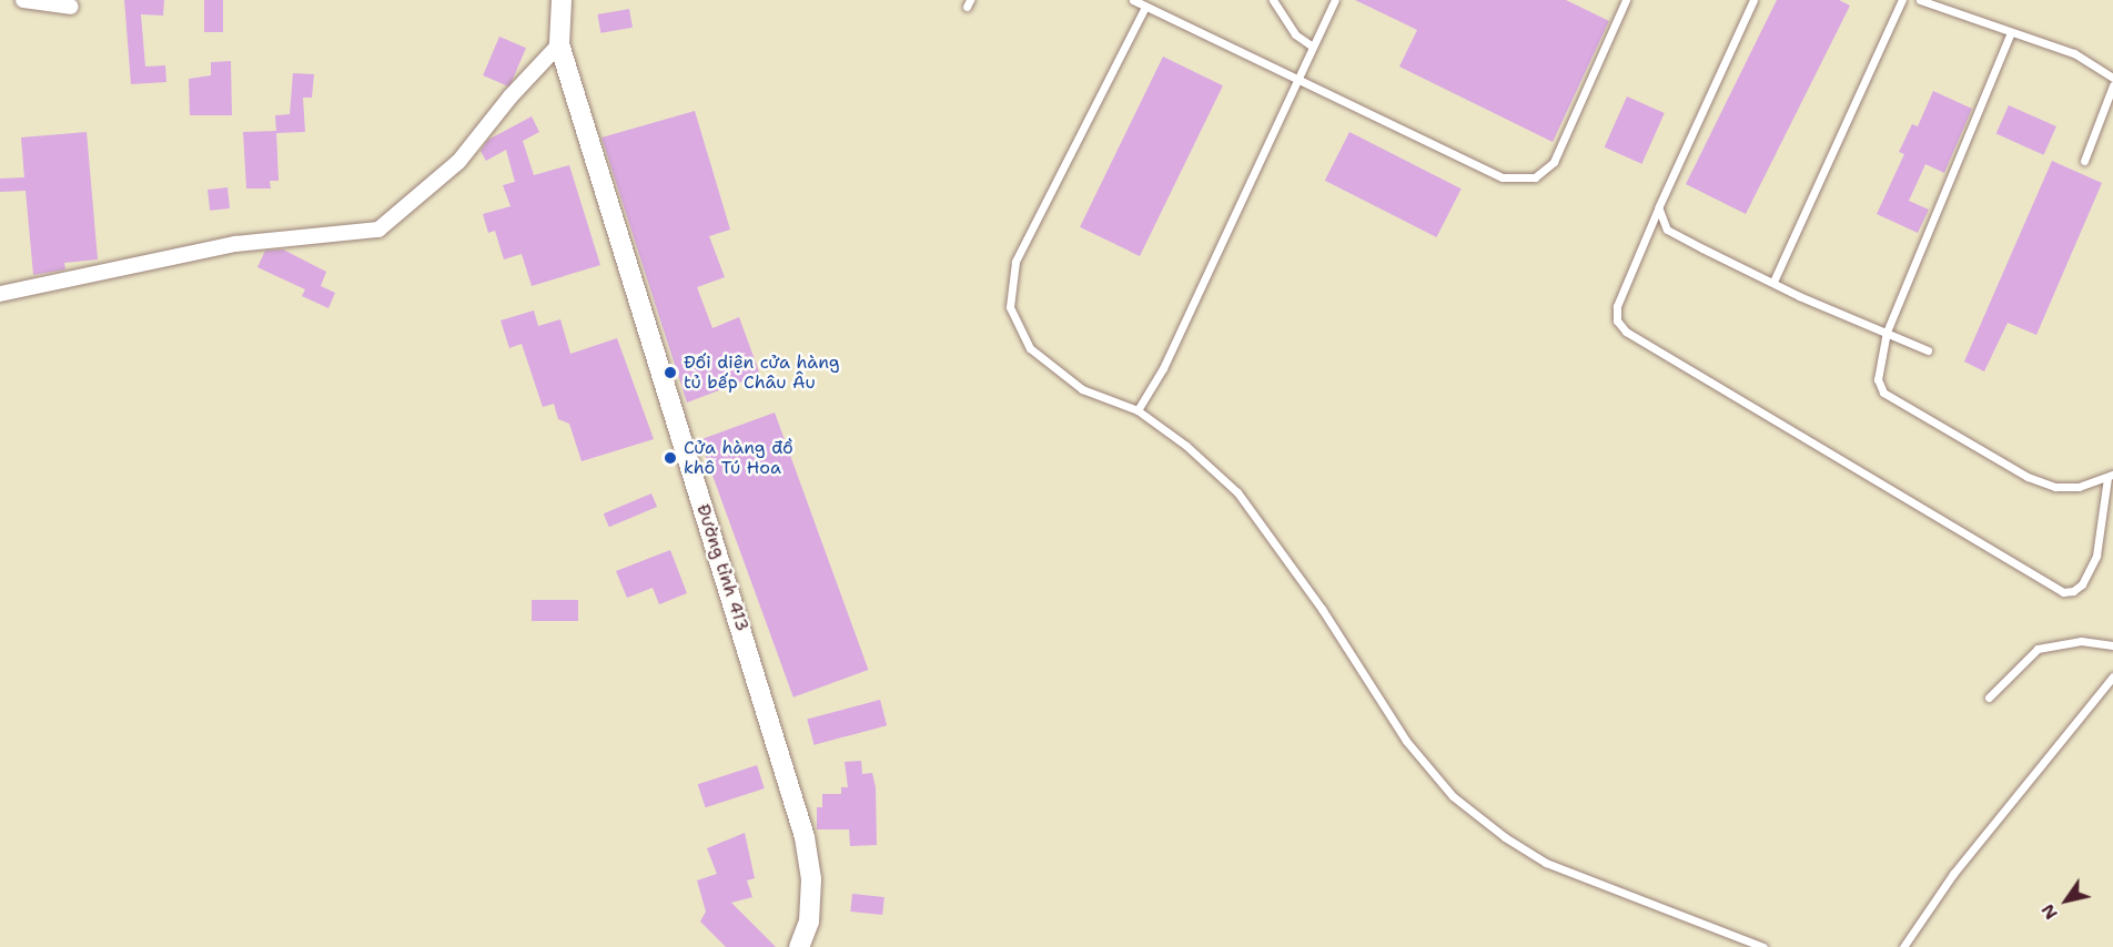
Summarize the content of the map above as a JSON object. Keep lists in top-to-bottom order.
{
  "streets": {
    "main road": ["Đường tỉnh 413"]
  },
  "places": ["Đối diện cửa hàng tủ bếp Châu Âu", "Cửa hàng đồ khô Tú Hoa"],
  "north": "bottom left"
}
